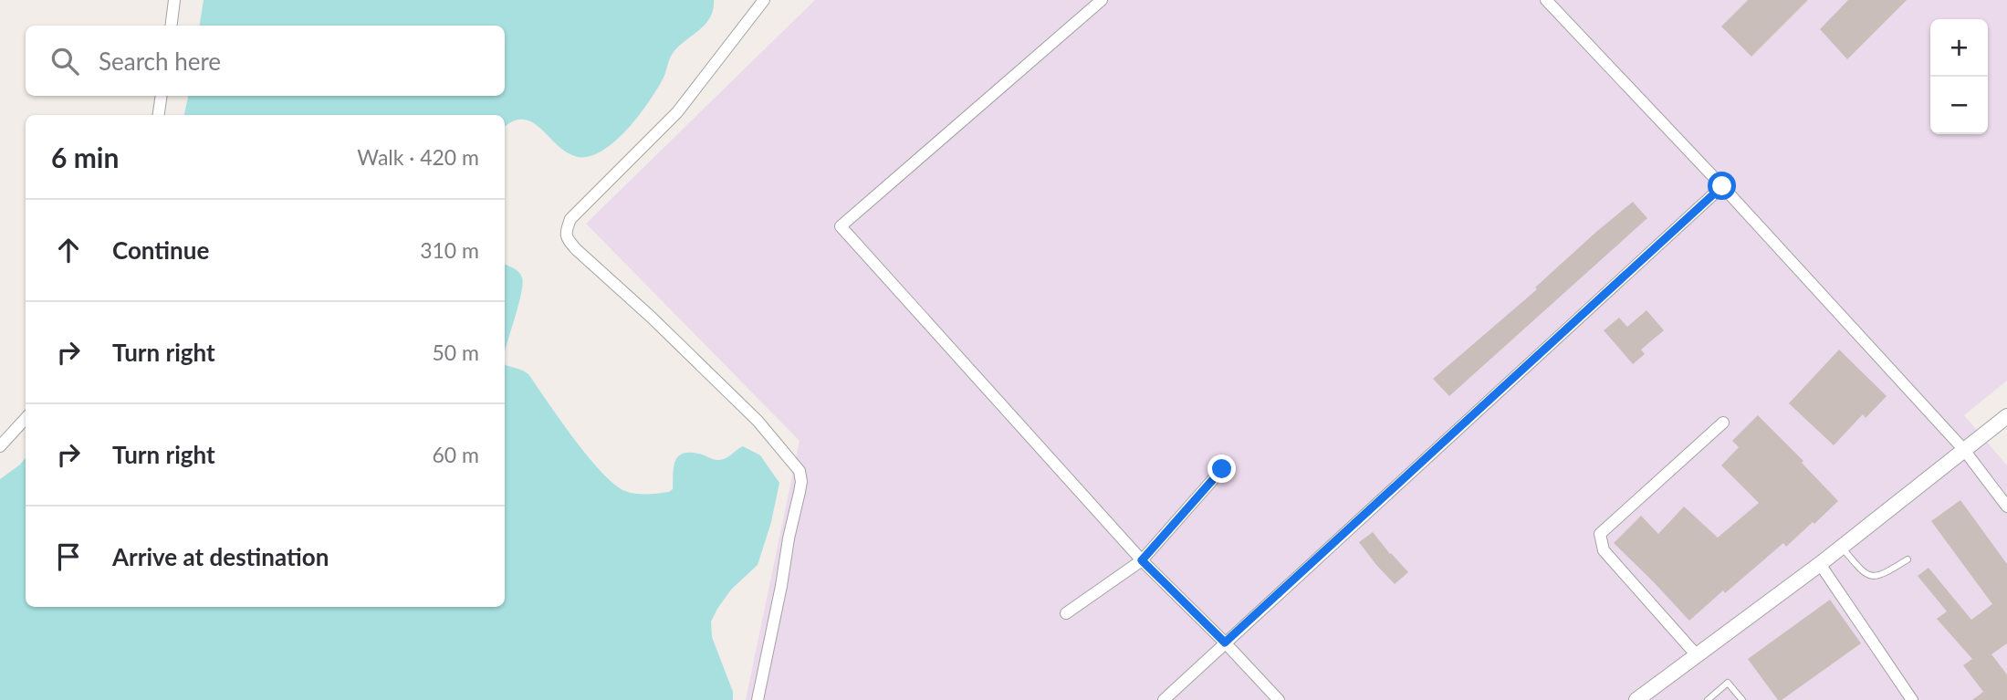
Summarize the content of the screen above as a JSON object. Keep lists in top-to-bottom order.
{
  "page": {
    "map_buttons": ["+", "−"],
    "search": "Search here",
    "heading": ["6 min", "Walk · 420 m"],
    "list": [
      ["Continue", "310 m"],
      ["Turn right", "50 m"],
      ["Turn right", "60 m"],
      "Arrive at destination"
    ]
  }
}
